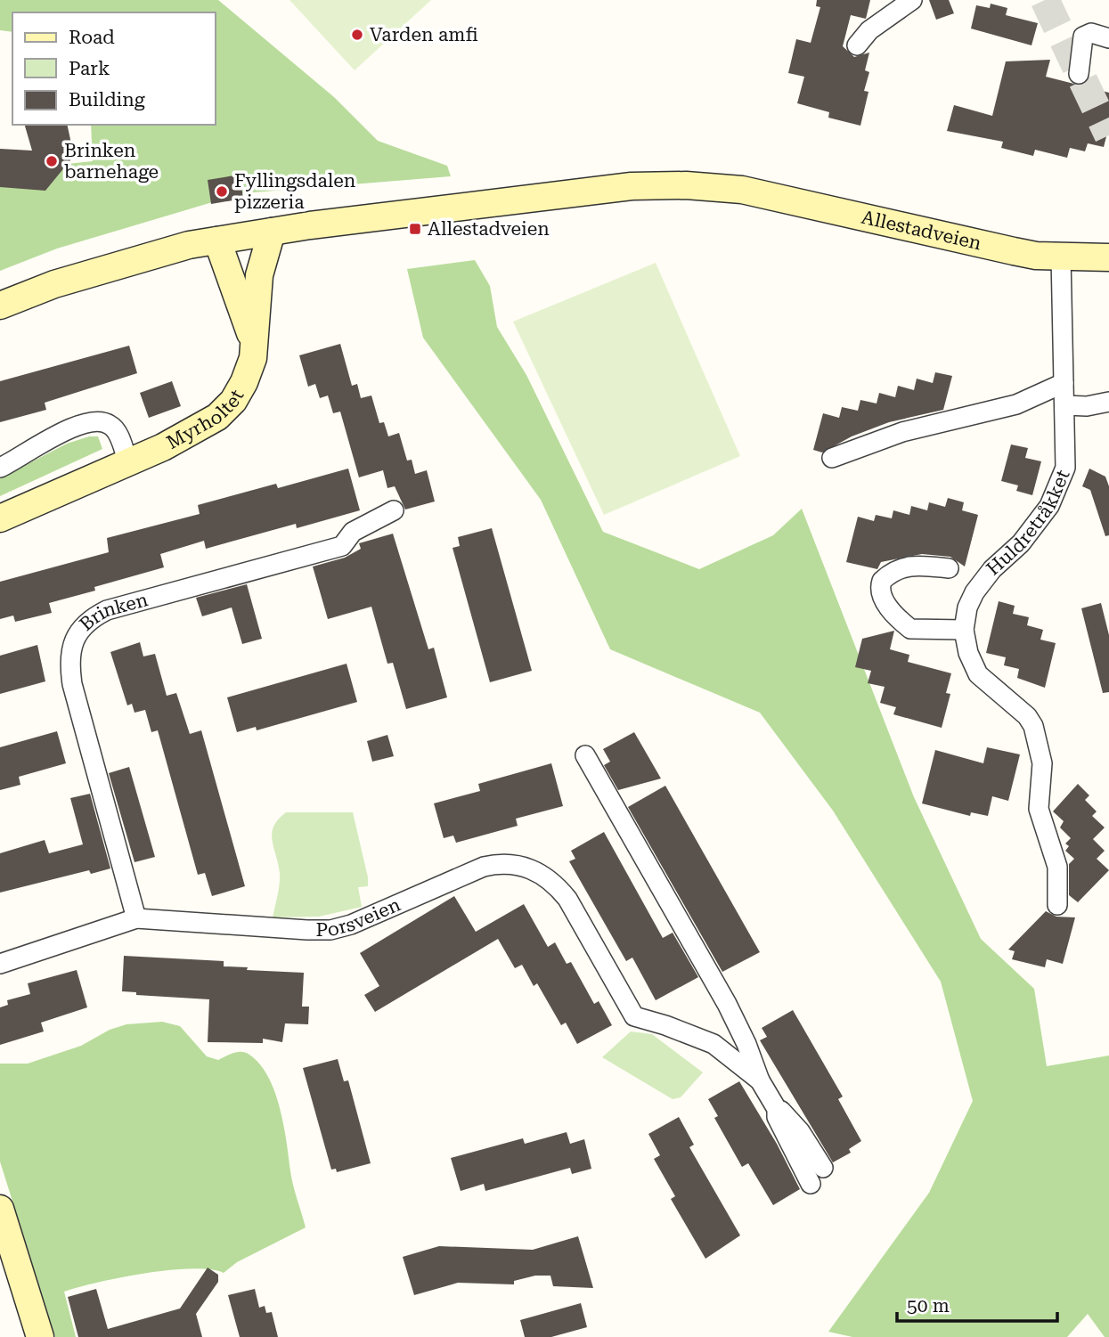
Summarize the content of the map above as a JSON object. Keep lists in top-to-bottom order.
{
  "streets": {
    "main road": ["Allestadveien", "Myrholtet"],
    "street": ["Huldretråkket", "Brinken", "Porsveien"]
  },
  "crossings": [
    ["Allestadveien", "Myrholtet"],
    ["Allestadveien", "Huldretråkket"],
    ["Brinken", "Porsveien"]
  ],
  "places": {
    "other": ["Varden amfi", "Brinken barnehage", "Fyllingsdalen pizzeria"],
    "transit": ["Allestadveien"]
  },
  "legend": ["Road", "Park", "Building"],
  "scale_bar": "50 m"
}
